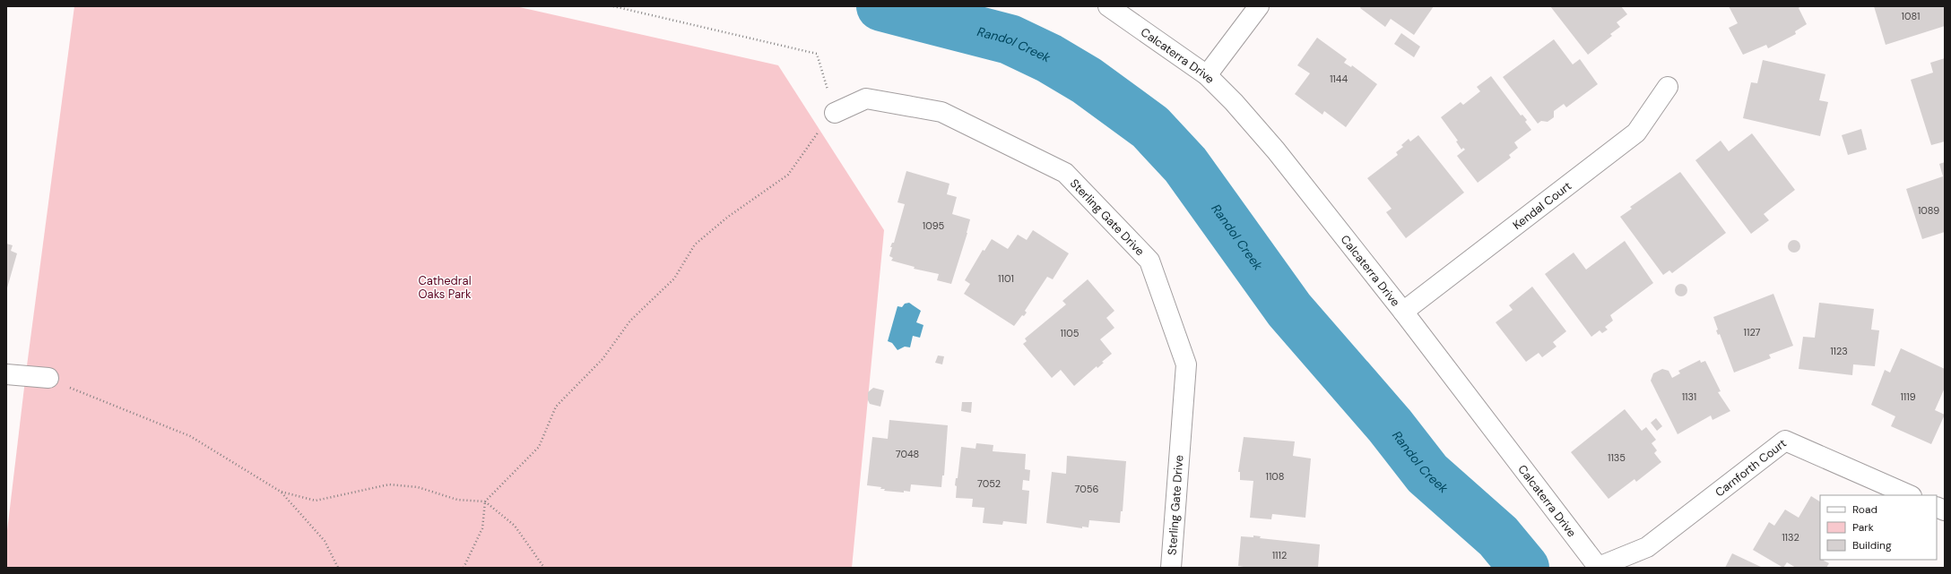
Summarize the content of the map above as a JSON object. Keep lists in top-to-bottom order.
{
  "streets": {
    "street": [
      "Calcaterra Drive",
      "Kendal Court",
      "Sterling Gate Drive",
      "Carnforth Court"
    ]
  },
  "crossings": [
    ["Calcaterra Drive", "Kendal Court"],
    ["Calcaterra Drive", "Carnforth Court"]
  ],
  "water": ["Randol Creek"],
  "parks": ["Cathedral Oaks Park"],
  "house_numbers": [
    "1081",
    "1144",
    "1089",
    "1095",
    "1101",
    "1127",
    "1105",
    "1123",
    "1131",
    "1119",
    "7048",
    "1135",
    "1108",
    "7052",
    "7056",
    "1132",
    "1112"
  ],
  "legend": ["Road", "Park", "Building"]
}
